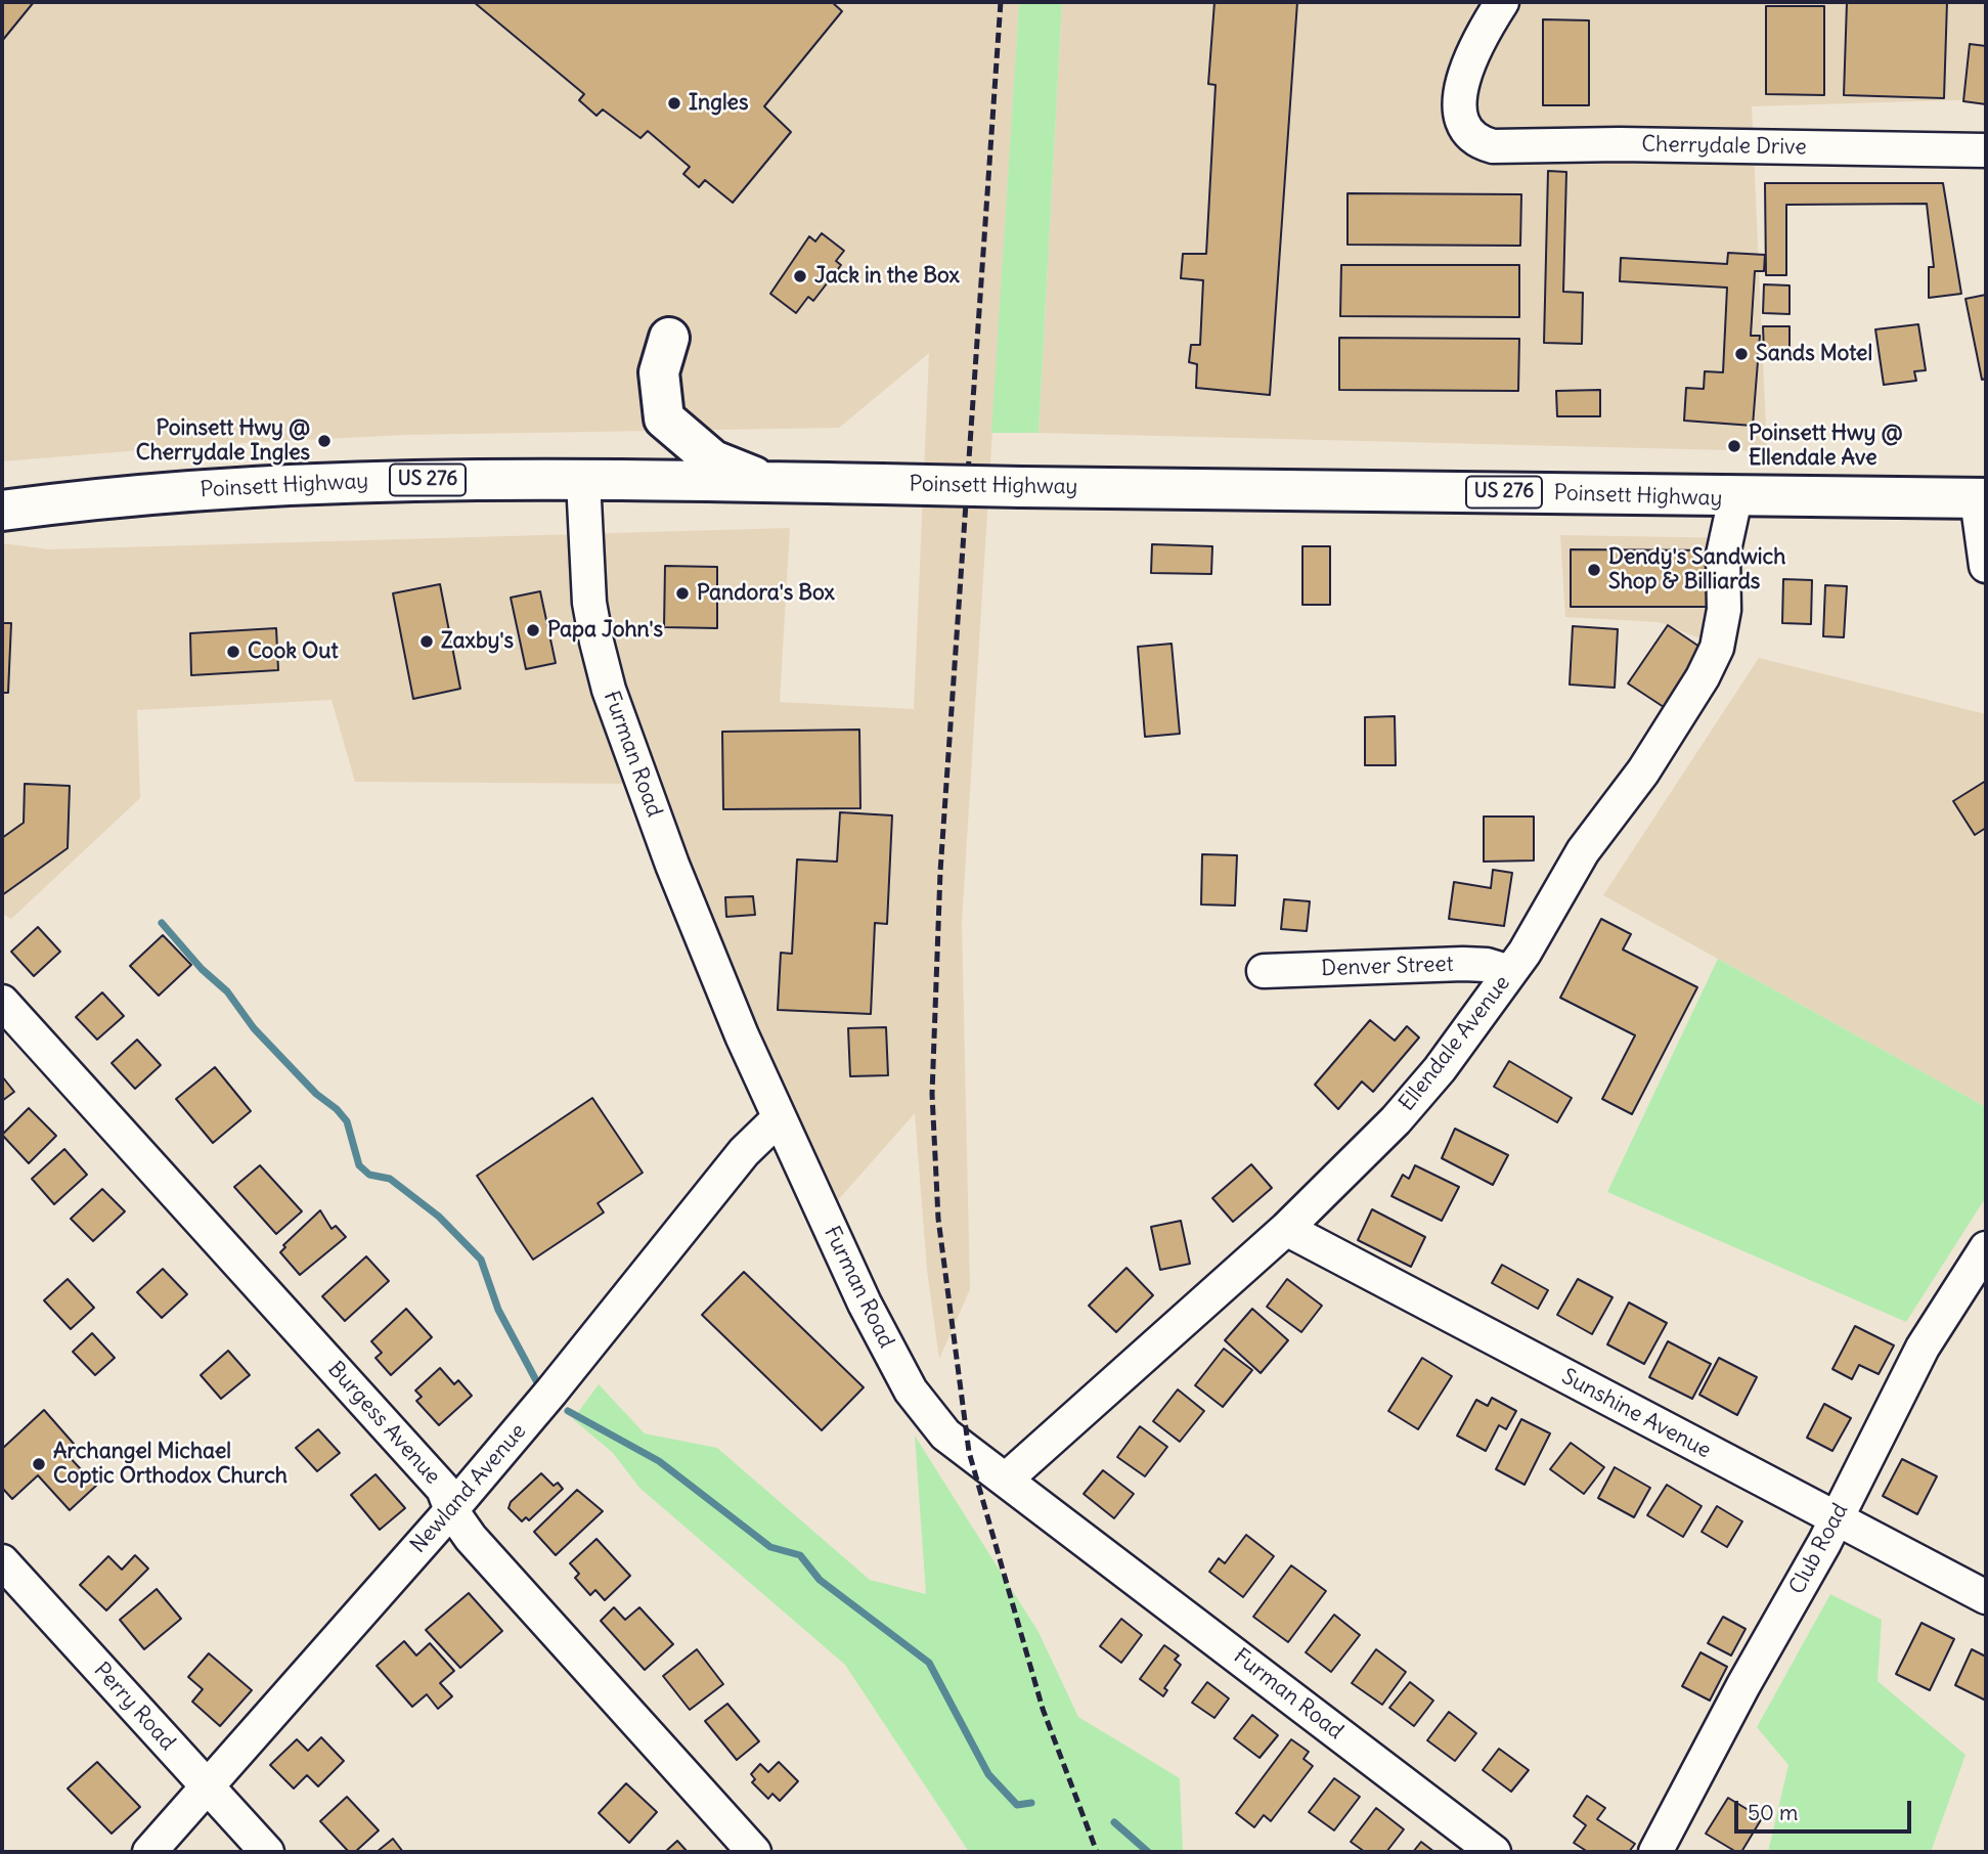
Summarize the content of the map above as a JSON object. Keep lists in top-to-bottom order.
{
  "streets": {
    "highway": ["US 276", "Poinsett Highway"],
    "street": [
      "Cherrydale Drive",
      "Furman Road",
      "Denver Street",
      "Ellendale Avenue",
      "Sunshine Avenue",
      "Burgess Avenue",
      "Newland Avenue",
      "Club Road",
      "Perry Road"
    ]
  },
  "crossings": [
    ["Poinsett Highway", "Furman Road"],
    ["Poinsett Highway", "Ellendale Avenue"],
    ["Furman Road", "Ellendale Avenue"],
    ["Furman Road", "Newland Avenue"],
    ["Denver Street", "Ellendale Avenue"],
    ["Ellendale Avenue", "Sunshine Avenue"],
    ["Sunshine Avenue", "Club Road"],
    ["Burgess Avenue", "Newland Avenue"],
    ["Newland Avenue", "Perry Road"]
  ],
  "places": [
    "Ingles",
    "Jack in the Box",
    "Sands Motel",
    "Poinsett Hwy @ Cherrydale Ingles",
    "Poinsett Hwy @ Ellendale Ave",
    "Dendy's Sandwich Shop & Billiards",
    "Pandora's Box",
    "Papa John's",
    "Zaxby's",
    "Cook Out",
    "Archangel Michael Coptic Orthodox Church"
  ],
  "scale_bar": "50 m"
}
